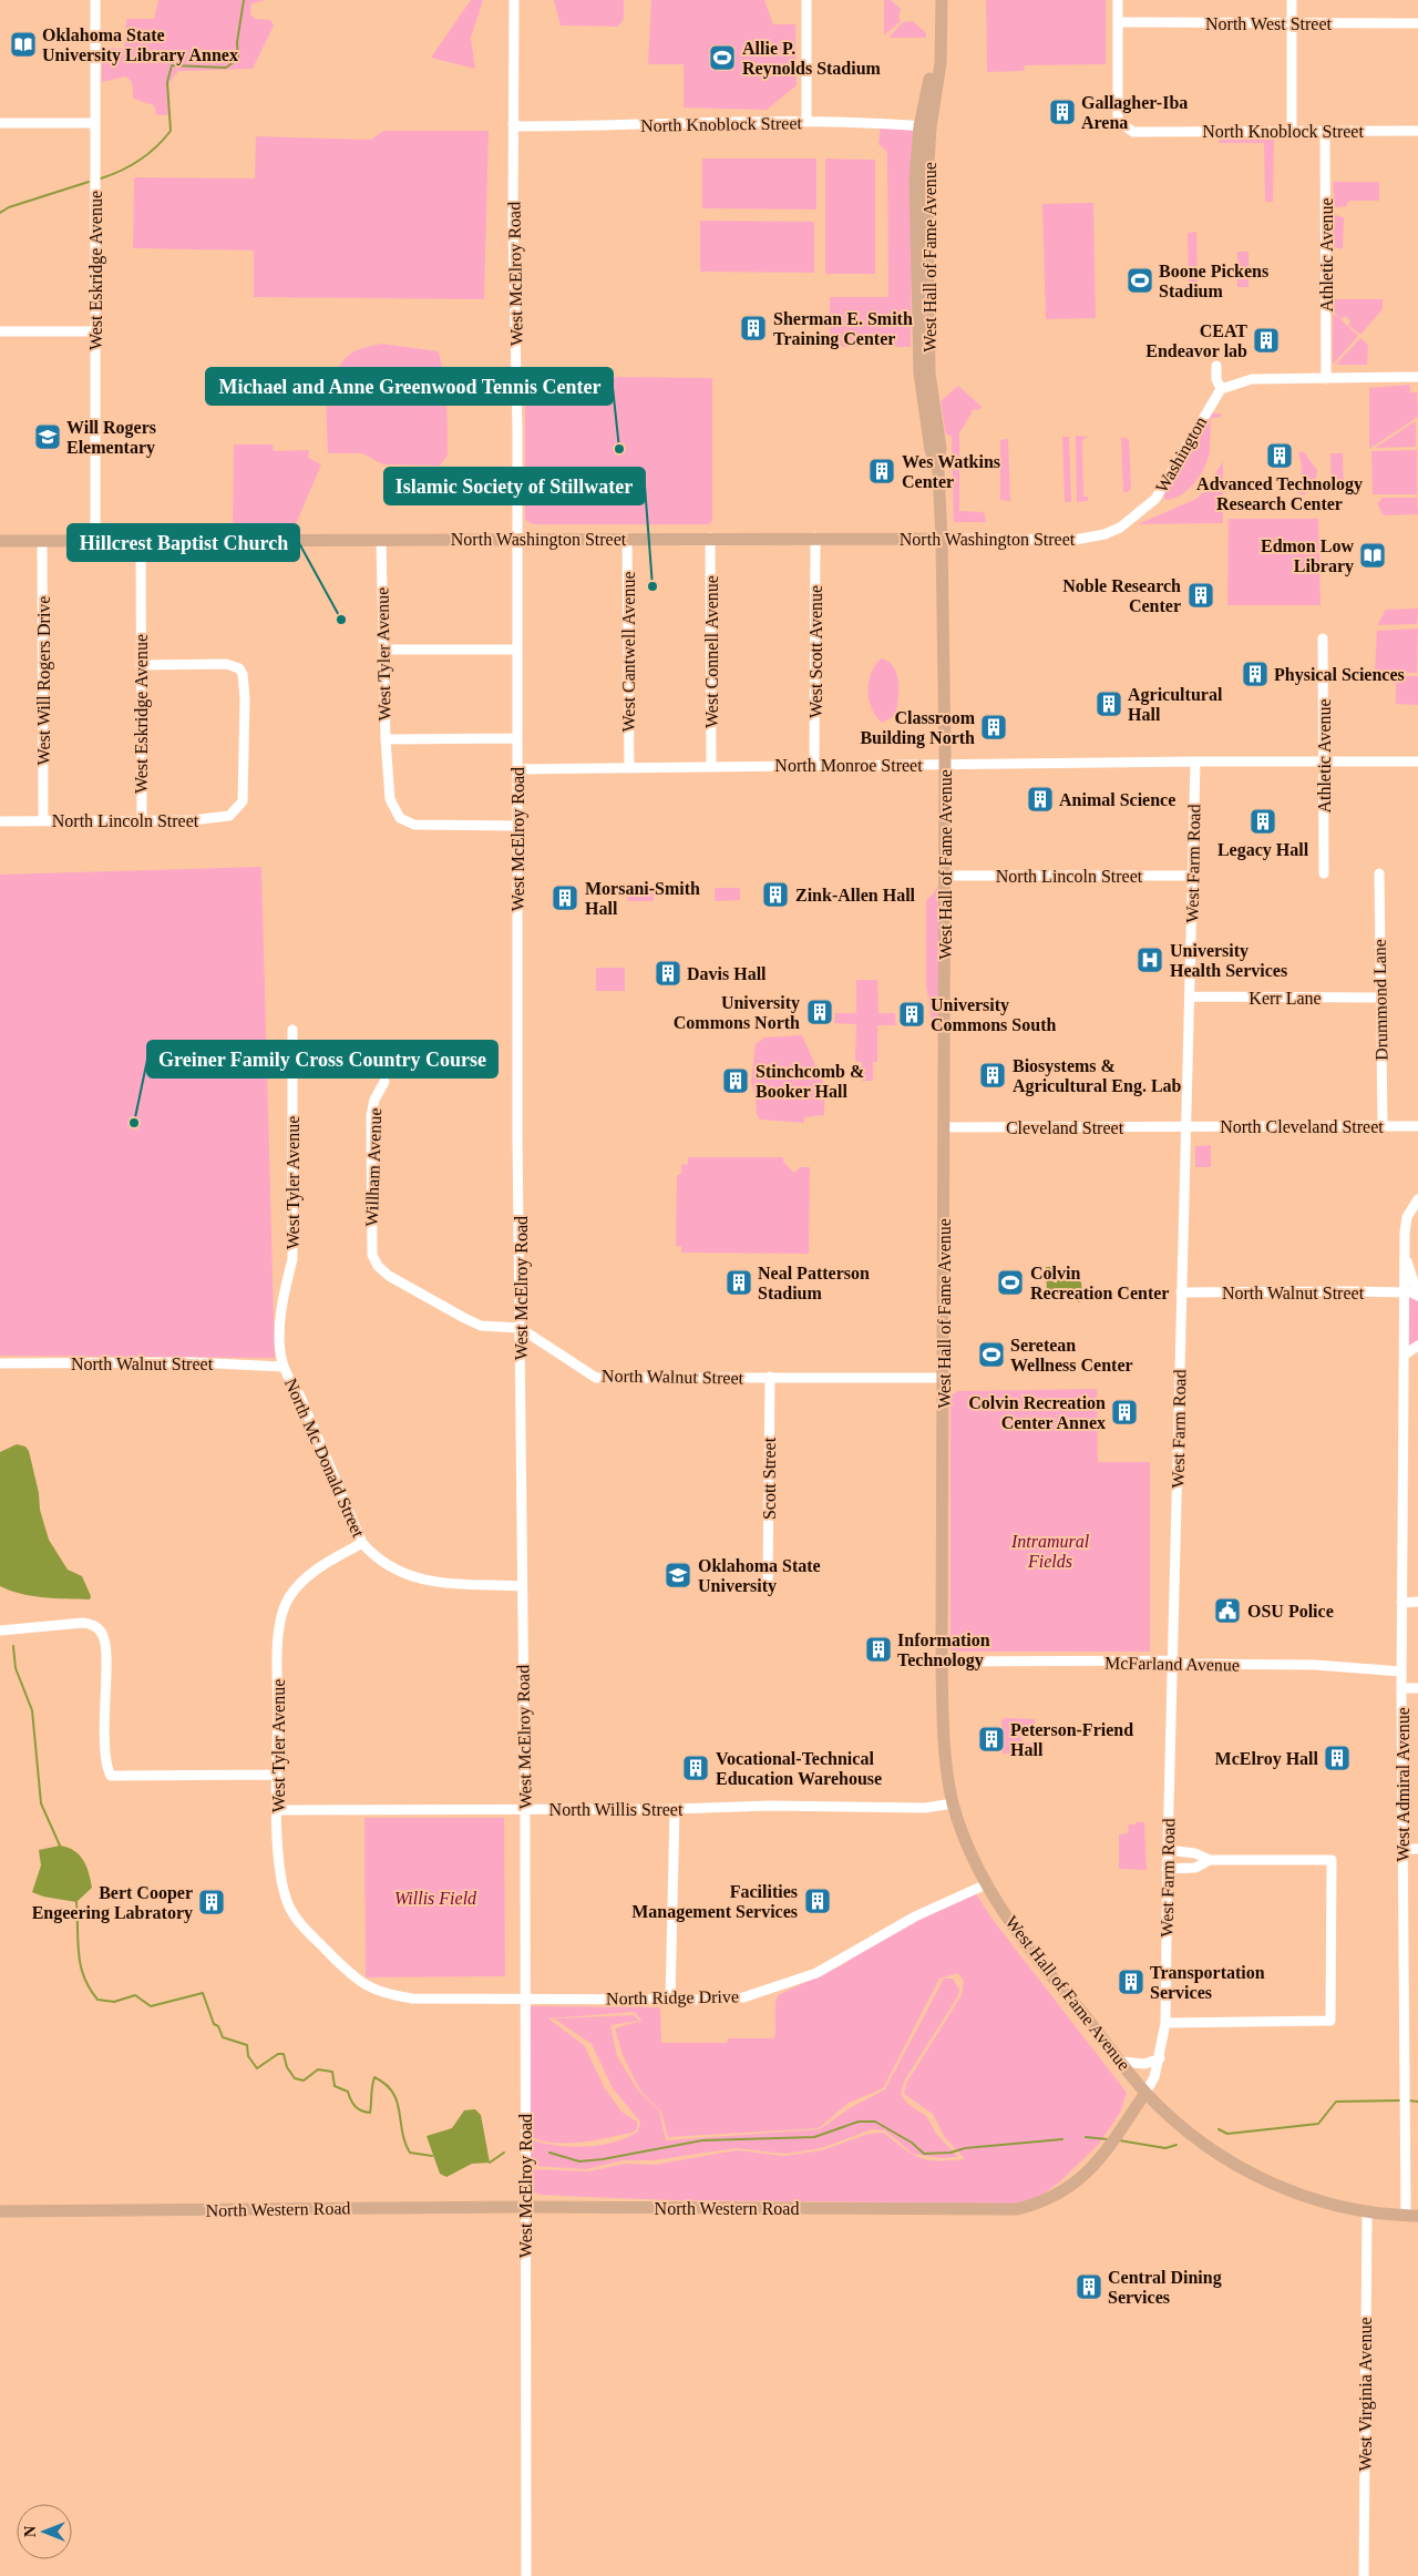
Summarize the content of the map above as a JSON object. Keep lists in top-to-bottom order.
{
  "streets": {
    "main road": ["West Hall of Fame Avenue", "North Washington Street", "North Western Road"],
    "street": [
      "North West Street",
      "North Knoblock Street",
      "Athletic Avenue",
      "West Eskridge Avenue",
      "West McElroy Road",
      "Washington",
      "West Cantwell Avenue",
      "West Connell Avenue",
      "West Scott Avenue",
      "West Tyler Avenue",
      "West Will Rogers Drive",
      "North Monroe Street",
      "North Lincoln Street",
      "West Farm Road",
      "Kerr Lane",
      "Drummond Lane",
      "North Cleveland Street",
      "Cleveland Street",
      "Willham Avenue",
      "North Walnut Street",
      "North Mc Donald Street",
      "Scott Street",
      "McFarland Avenue",
      "West Admiral Avenue",
      "North Willis Street",
      "North Ridge Drive",
      "West Virginia Avenue"
    ]
  },
  "crossings": [
    ["North West Street", "North Knoblock Street"],
    ["North Knoblock Street", "Athletic Avenue"],
    ["North Knoblock Street", "West Hall of Fame Avenue"],
    ["North Knoblock Street", "West McElroy Road"],
    ["Athletic Avenue", "North Monroe Street"],
    ["West Hall of Fame Avenue", "North Washington Street"],
    ["West Hall of Fame Avenue", "North Monroe Street"],
    ["West Hall of Fame Avenue", "North Lincoln Street"],
    ["West Hall of Fame Avenue", "West Farm Road"],
    ["West Hall of Fame Avenue", "Cleveland Street"],
    ["West Hall of Fame Avenue", "North Walnut Street"],
    ["West Hall of Fame Avenue", "McFarland Avenue"],
    ["West Hall of Fame Avenue", "North Willis Street"],
    ["West Hall of Fame Avenue", "North Ridge Drive"],
    ["West Hall of Fame Avenue", "North Western Road"],
    ["West Eskridge Avenue", "North Washington Street"],
    ["West Eskridge Avenue", "North Lincoln Street"],
    ["West McElroy Road", "North Washington Street"],
    ["West McElroy Road", "West Tyler Avenue"],
    ["West McElroy Road", "North Monroe Street"],
    ["West McElroy Road", "North Walnut Street"],
    ["West McElroy Road", "North Mc Donald Street"],
    ["West McElroy Road", "North Willis Street"],
    ["West McElroy Road", "North Ridge Drive"],
    ["West McElroy Road", "North Western Road"],
    ["Washington", "North Washington Street"],
    ["North Washington Street", "West Cantwell Avenue"],
    ["North Washington Street", "West Connell Avenue"],
    ["North Washington Street", "West Scott Avenue"],
    ["North Washington Street", "West Tyler Avenue"],
    ["North Washington Street", "West Will Rogers Drive"],
    ["West Cantwell Avenue", "North Monroe Street"],
    ["West Connell Avenue", "North Monroe Street"],
    ["West Scott Avenue", "North Monroe Street"],
    ["West Tyler Avenue", "North Walnut Street"],
    ["West Tyler Avenue", "North Mc Donald Street"],
    ["West Tyler Avenue", "North Willis Street"],
    ["West Tyler Avenue", "North Ridge Drive"],
    ["West Will Rogers Drive", "North Lincoln Street"],
    ["North Monroe Street", "West Farm Road"],
    ["North Lincoln Street", "West Farm Road"],
    ["West Farm Road", "Kerr Lane"],
    ["West Farm Road", "North Cleveland Street"],
    ["West Farm Road", "Cleveland Street"],
    ["West Farm Road", "North Walnut Street"],
    ["West Farm Road", "McFarland Avenue"],
    ["West Farm Road", "North Western Road"],
    ["Kerr Lane", "Drummond Lane"],
    ["Drummond Lane", "North Cleveland Street"],
    ["North Cleveland Street", "Cleveland Street"],
    ["Willham Avenue", "North Walnut Street"],
    ["North Walnut Street", "North Mc Donald Street"],
    ["North Walnut Street", "Scott Street"],
    ["North Walnut Street", "West Admiral Avenue"],
    ["McFarland Avenue", "West Admiral Avenue"]
  ],
  "parks": ["Intramural Fields", "Willis Field"],
  "places": {
    "library": ["Oklahoma State University Library Annex", "Edmon Low Library"],
    "sports": [
      "Allie P. Reynolds Stadium",
      "Boone Pickens Stadium",
      "Colvin Recreation Center",
      "Seretean Wellness Center"
    ],
    "building": [
      "Gallagher-Iba Arena",
      "Sherman E. Smith Training Center",
      "CEAT Endeavor lab",
      "Advanced Technology Research Center",
      "Wes Watkins Center",
      "Noble Research Center",
      "Physical Sciences",
      "Agricultural Hall",
      "Classroom Building North",
      "Animal Science",
      "Legacy Hall",
      "Zink-Allen Hall",
      "Morsani-Smith Hall",
      "Davis Hall",
      "University Commons North",
      "University Commons South",
      "Biosystems & Agricultural Eng. Lab",
      "Stinchcomb & Booker Hall",
      "Neal Patterson Stadium",
      "Colvin Recreation Center Annex",
      "Information Technology",
      "Peterson-Friend Hall",
      "McElroy Hall",
      "Vocational-Technical Education Warehouse",
      "Facilities Management Services",
      "Bert Cooper Engeering Labratory",
      "Transportation Services",
      "Central Dining Services"
    ],
    "school or university": ["Will Rogers Elementary", "Oklahoma State University"],
    "other": [
      "Michael and Anne Greenwood Tennis Center",
      "Islamic Society of Stillwater",
      "Hillcrest Baptist Church",
      "Greiner Family Cross Country Course"
    ],
    "hospital": ["University Health Services"],
    "public building": ["OSU Police"]
  },
  "north": "left"
}
